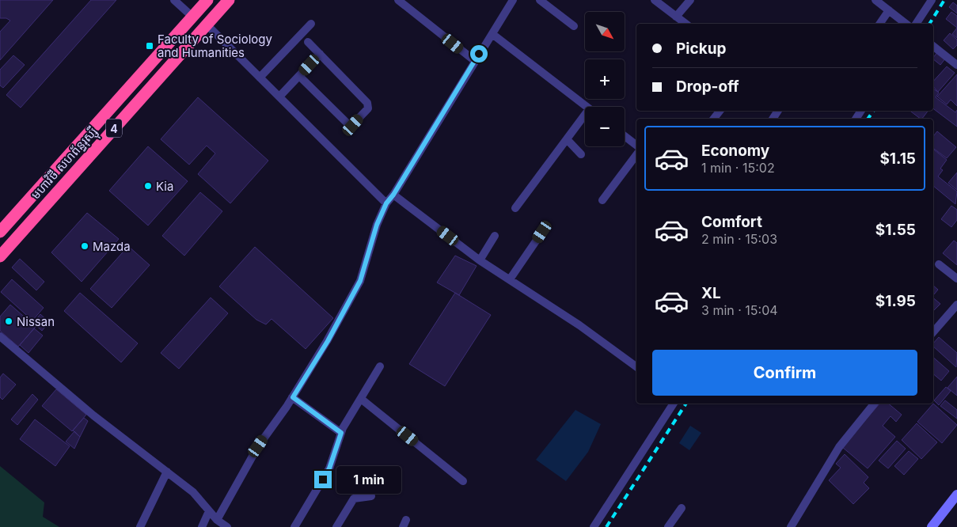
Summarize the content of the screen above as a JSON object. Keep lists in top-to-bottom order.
{
  "streets": {
    "highway": ["4", "មហាវិថី សហព័ន្ធរុស្ស៊ី"]
  },
  "places": {
    "transit": ["Faculty of Sociology and Humanities"],
    "other": ["Kia", "Mazda", "Nissan"]
  },
  "north": "bottom right",
  "page": {
    "map_buttons": ["+", "−"],
    "banner": ["Pickup", "Drop-off"],
    "list": [
      {
        "name": "Economy",
        "note": "1 min · 15:02",
        "value": "$1.15"
      },
      {
        "name": "Comfort",
        "note": "2 min · 15:03",
        "value": "$1.55"
      },
      {
        "name": "XL",
        "note": "3 min · 15:04",
        "value": "$1.95"
      }
    ],
    "buttons": "Confirm",
    "bubble": "1 min"
  }
}
